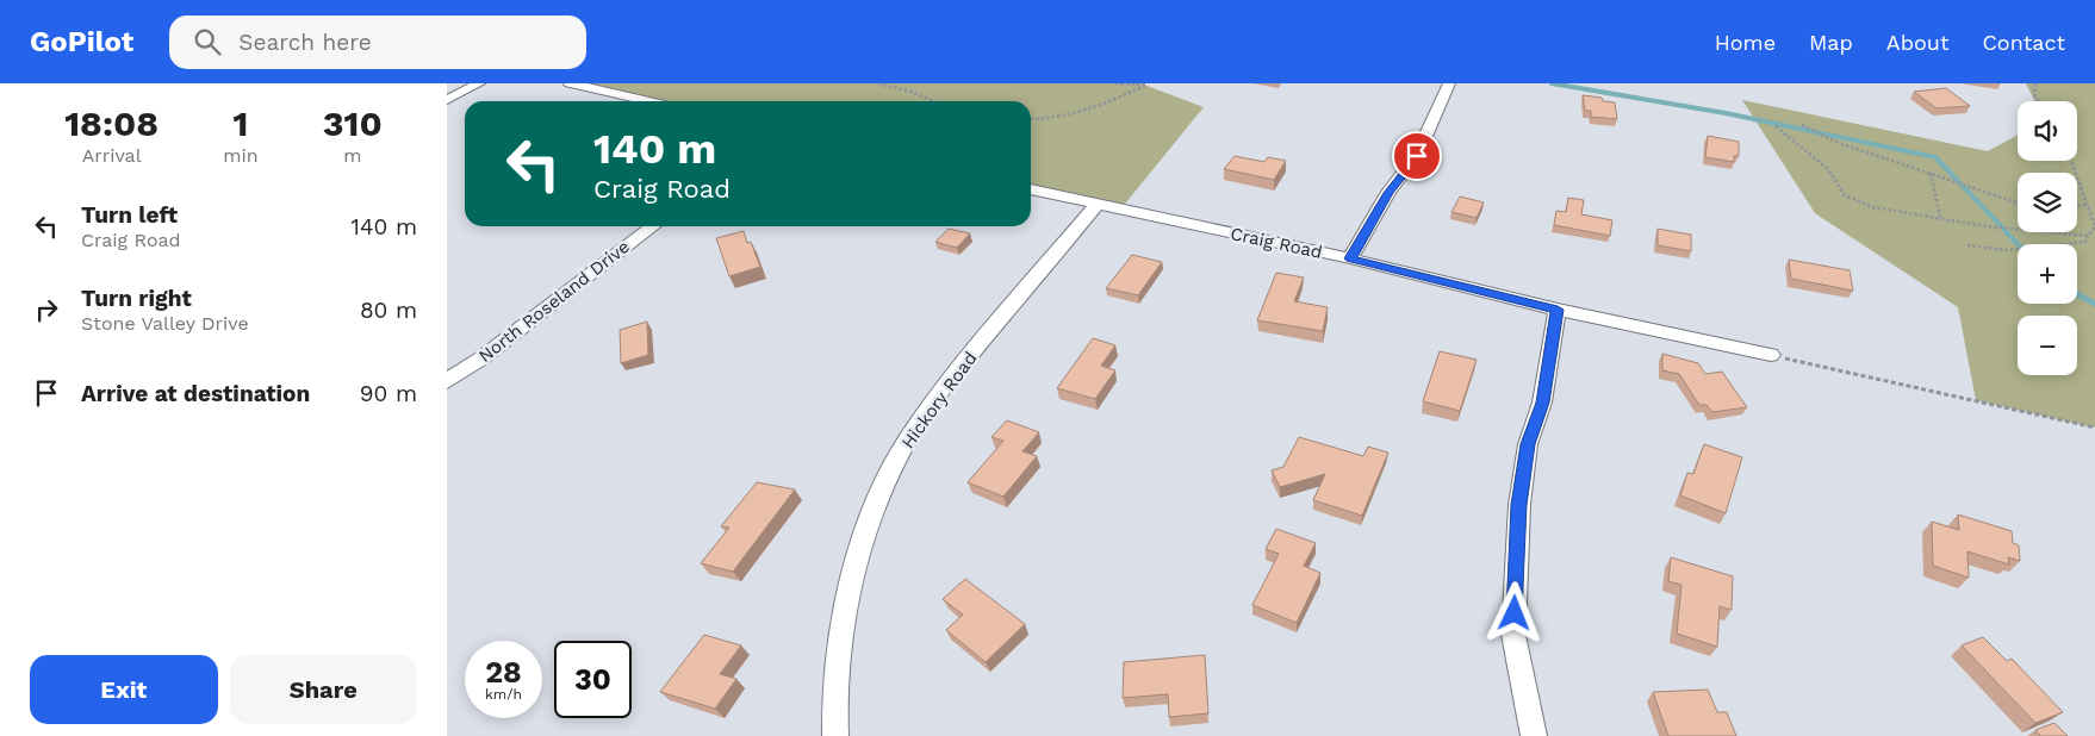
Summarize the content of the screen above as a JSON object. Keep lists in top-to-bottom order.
{
  "streets": {
    "street": ["Craig Road", "North Roseland Drive", "Hickory Road"]
  },
  "crossings": [
    ["Craig Road", "Hickory Road"]
  ],
  "page": {
    "header": "GoPilot",
    "search": "Search here",
    "nav": [
      "Home",
      "Map",
      "About",
      "Contact"
    ],
    "eta": [
      "18:08",
      "Arrival",
      "1",
      "min",
      "310",
      "m"
    ],
    "map_buttons": ["+", "−"],
    "turn": ["140 m", "Craig Road"],
    "list": [
      {
        "name": "Turn left",
        "note": "Craig Road",
        "value": "140 m"
      },
      {
        "name": "Turn right",
        "note": "Stone Valley Drive",
        "value": "80 m"
      },
      {
        "name": "Arrive at destination",
        "value": "90 m"
      }
    ],
    "speed": "28 km/h",
    "limit": "30",
    "buttons": ["Exit", "Share"]
  }
}
